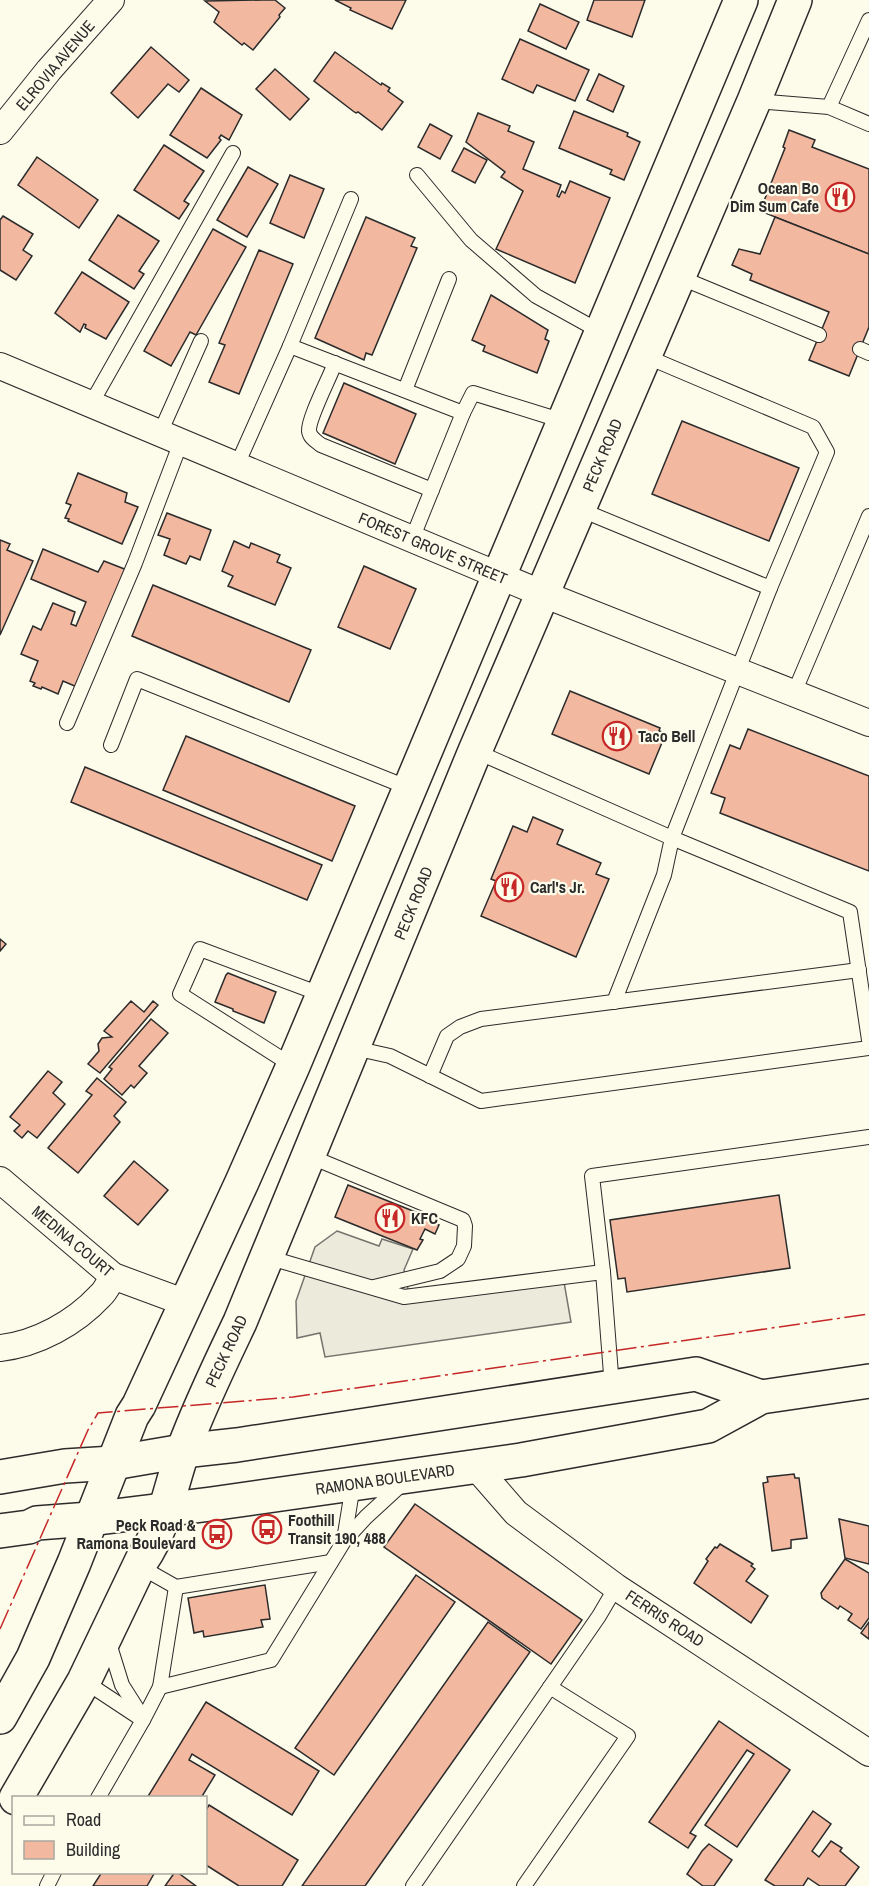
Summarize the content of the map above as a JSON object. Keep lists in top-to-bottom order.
{
  "streets": {
    "main road": ["PECK ROAD", "RAMONA BOULEVARD"],
    "street": [
      "ELROVIA AVENUE",
      "FOREST GROVE STREET",
      "MEDINA COURT",
      "FERRIS ROAD"
    ]
  },
  "crossings": [
    ["PECK ROAD", "FOREST GROVE STREET"],
    ["PECK ROAD", "RAMONA BOULEVARD"],
    ["RAMONA BOULEVARD", "FERRIS ROAD"]
  ],
  "places": {
    "restaurant": [
      "Ocean Bo Dim Sum Cafe",
      "Taco Bell",
      "Carl's Jr.",
      "KFC"
    ],
    "bus stop": ["Foothill Transit 190, 488", "Peck Road & Ramona Boulevard"]
  },
  "legend": ["Road", "Building"]
}
